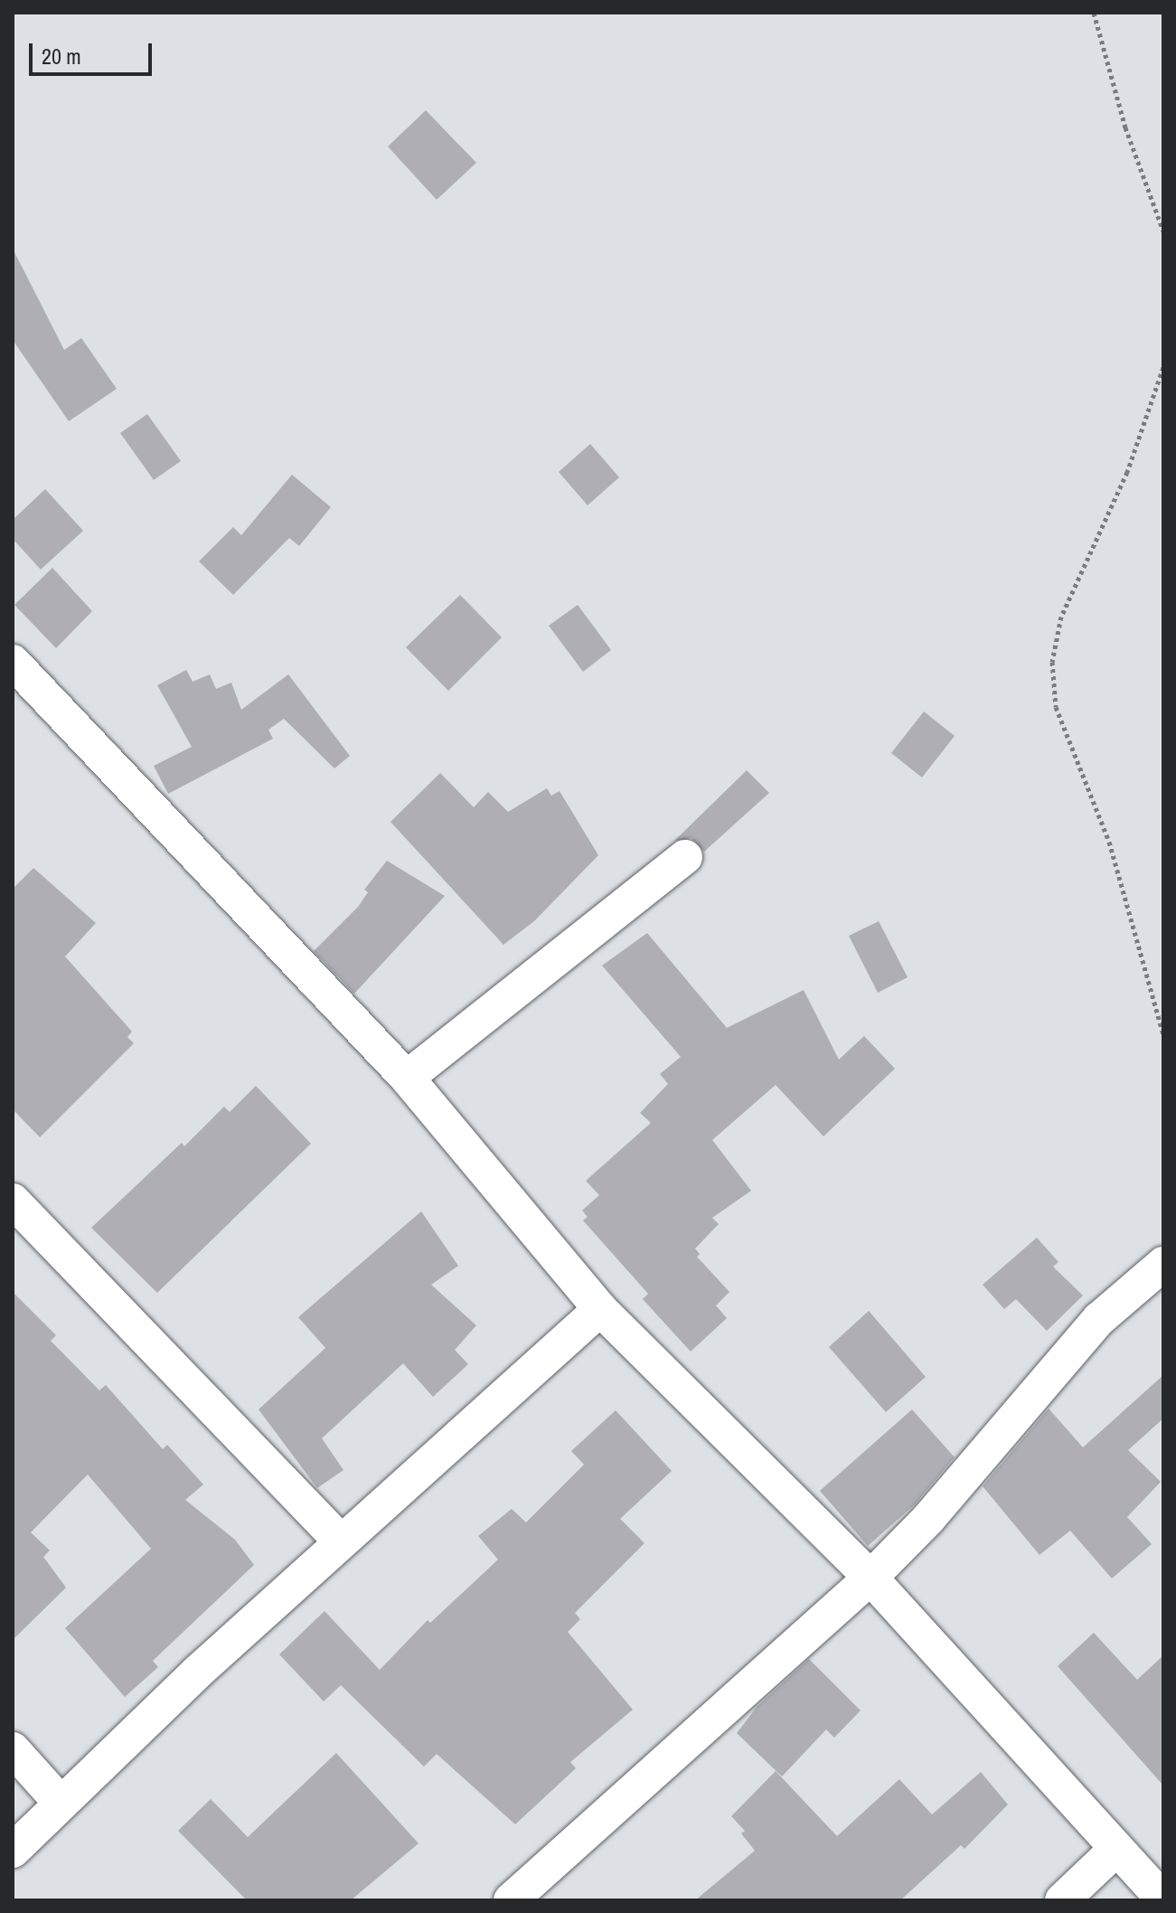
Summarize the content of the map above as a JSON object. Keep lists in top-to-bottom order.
{
  "scale_bar": "20 m"
}
